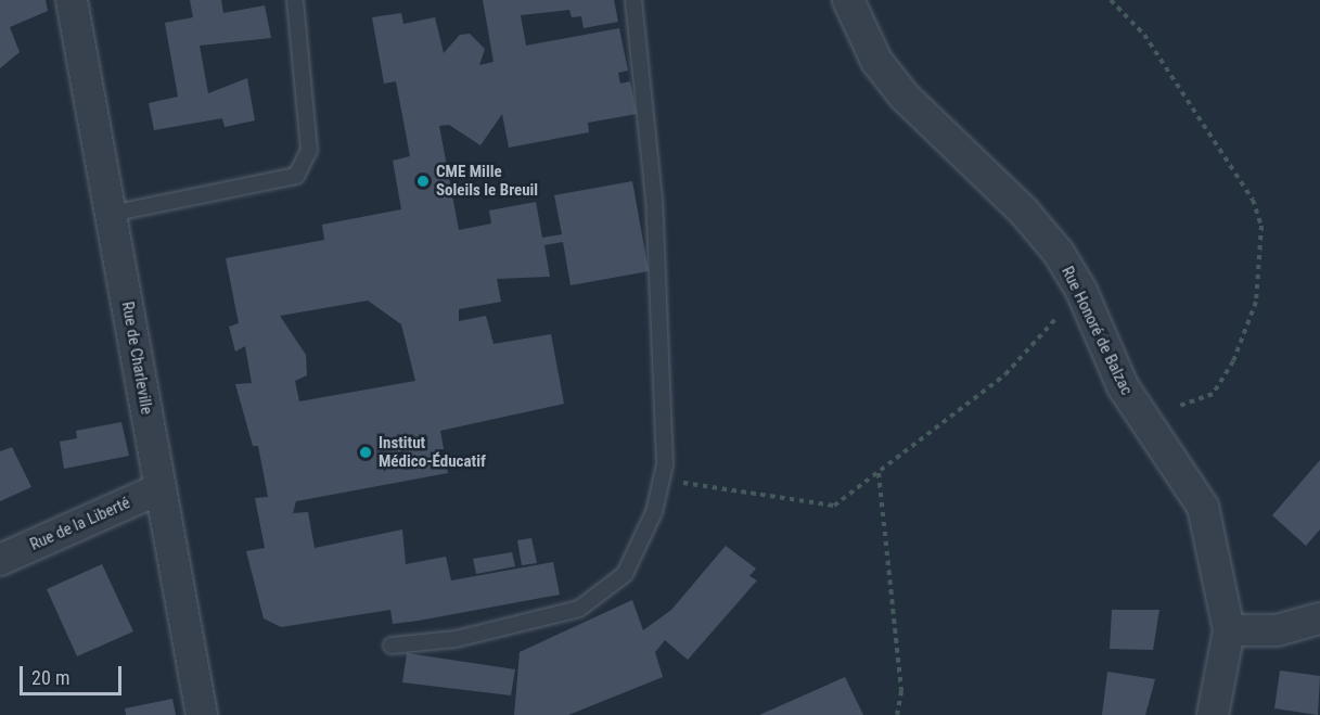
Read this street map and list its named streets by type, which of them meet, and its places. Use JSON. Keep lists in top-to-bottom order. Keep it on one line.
{"streets":{"street":["Rue Honoré de Balzac","Rue de Charleville","Rue de la Liberté"]},"crossings":[["Rue de Charleville","Rue de la Liberté"]],"places":["CME Mille Soleils le Breuil","Institut Médico-Éducatif"],"scale_bar":"20 m"}
